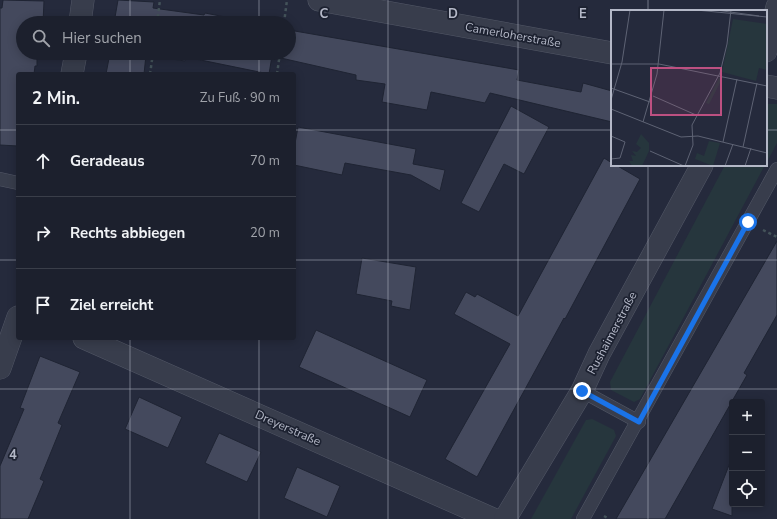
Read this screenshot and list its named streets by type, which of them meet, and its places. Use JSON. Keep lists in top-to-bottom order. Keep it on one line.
{"streets":{"street":["Camerloherstraße","Rushaimerstraße","Dreyerstraße"]},"page":{"search":"Hier suchen","heading":["2 Min.","Zu Fuß · 90 m"],"list":[["Geradeaus","70 m"],["Rechts abbiegen","20 m"],"Ziel erreicht"],"map_buttons":["+","−"]},"grid":{"columns":["C","D","E"],"rows":["4"]}}
